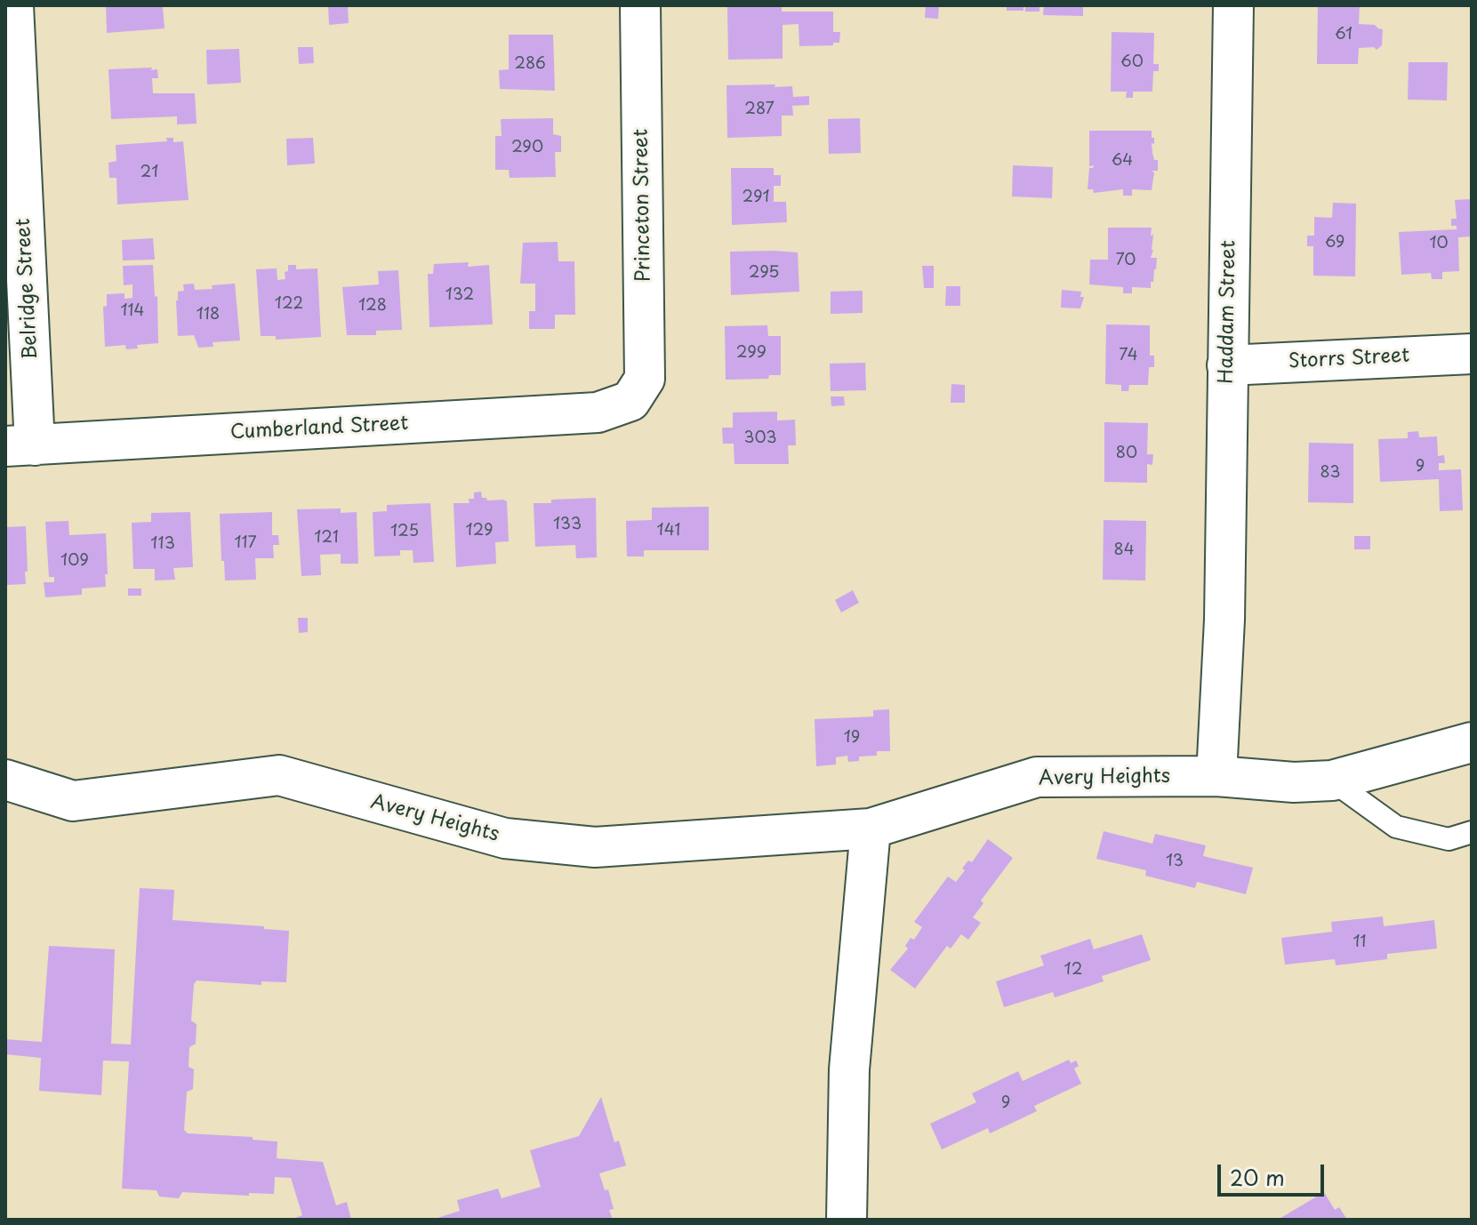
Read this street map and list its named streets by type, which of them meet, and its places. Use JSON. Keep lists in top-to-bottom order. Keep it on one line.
{"streets":{"street":["Princeton Street","Belridge Street","Haddam Street","Storrs Street","Cumberland Street","Avery Heights"]},"crossings":[["Princeton Street","Cumberland Street"],["Belridge Street","Cumberland Street"],["Haddam Street","Storrs Street"],["Haddam Street","Avery Heights"]],"house_numbers":["61","60","286","287","290","64","21","291","69","10","70","295","132","122","128","114","118","299","74","303","80","9","83","133","129","141","125","121","117","113","84","109","19","13","11","12","9"],"scale_bar":"20 m"}
